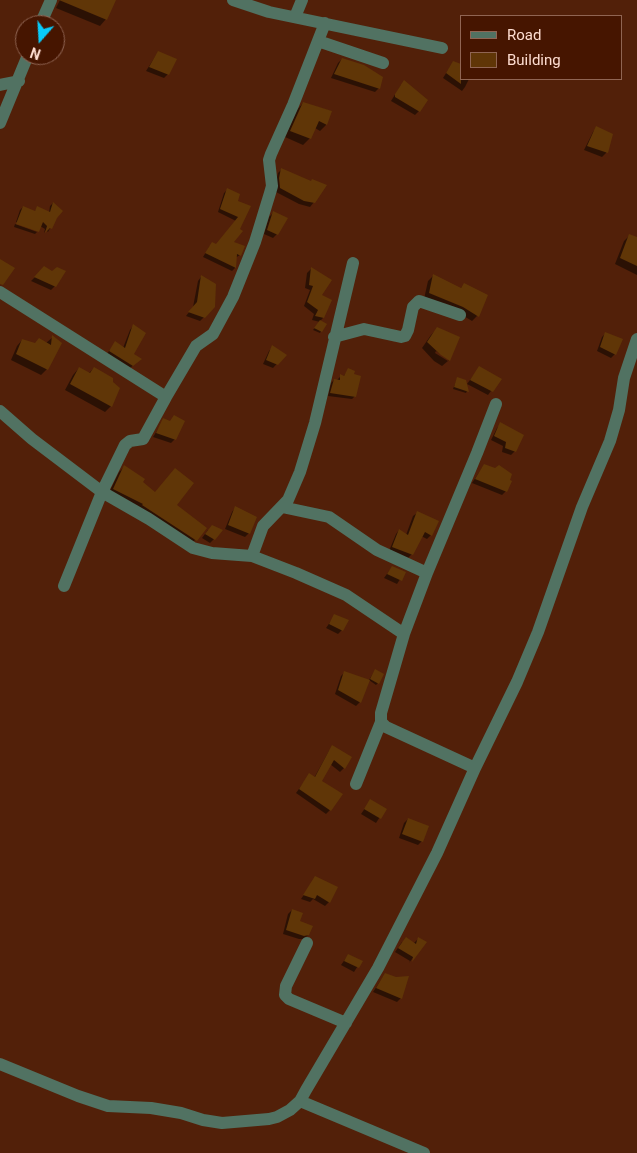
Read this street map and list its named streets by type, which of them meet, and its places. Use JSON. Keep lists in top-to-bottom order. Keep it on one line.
{"legend":["Road","Building"],"north":"bottom"}
